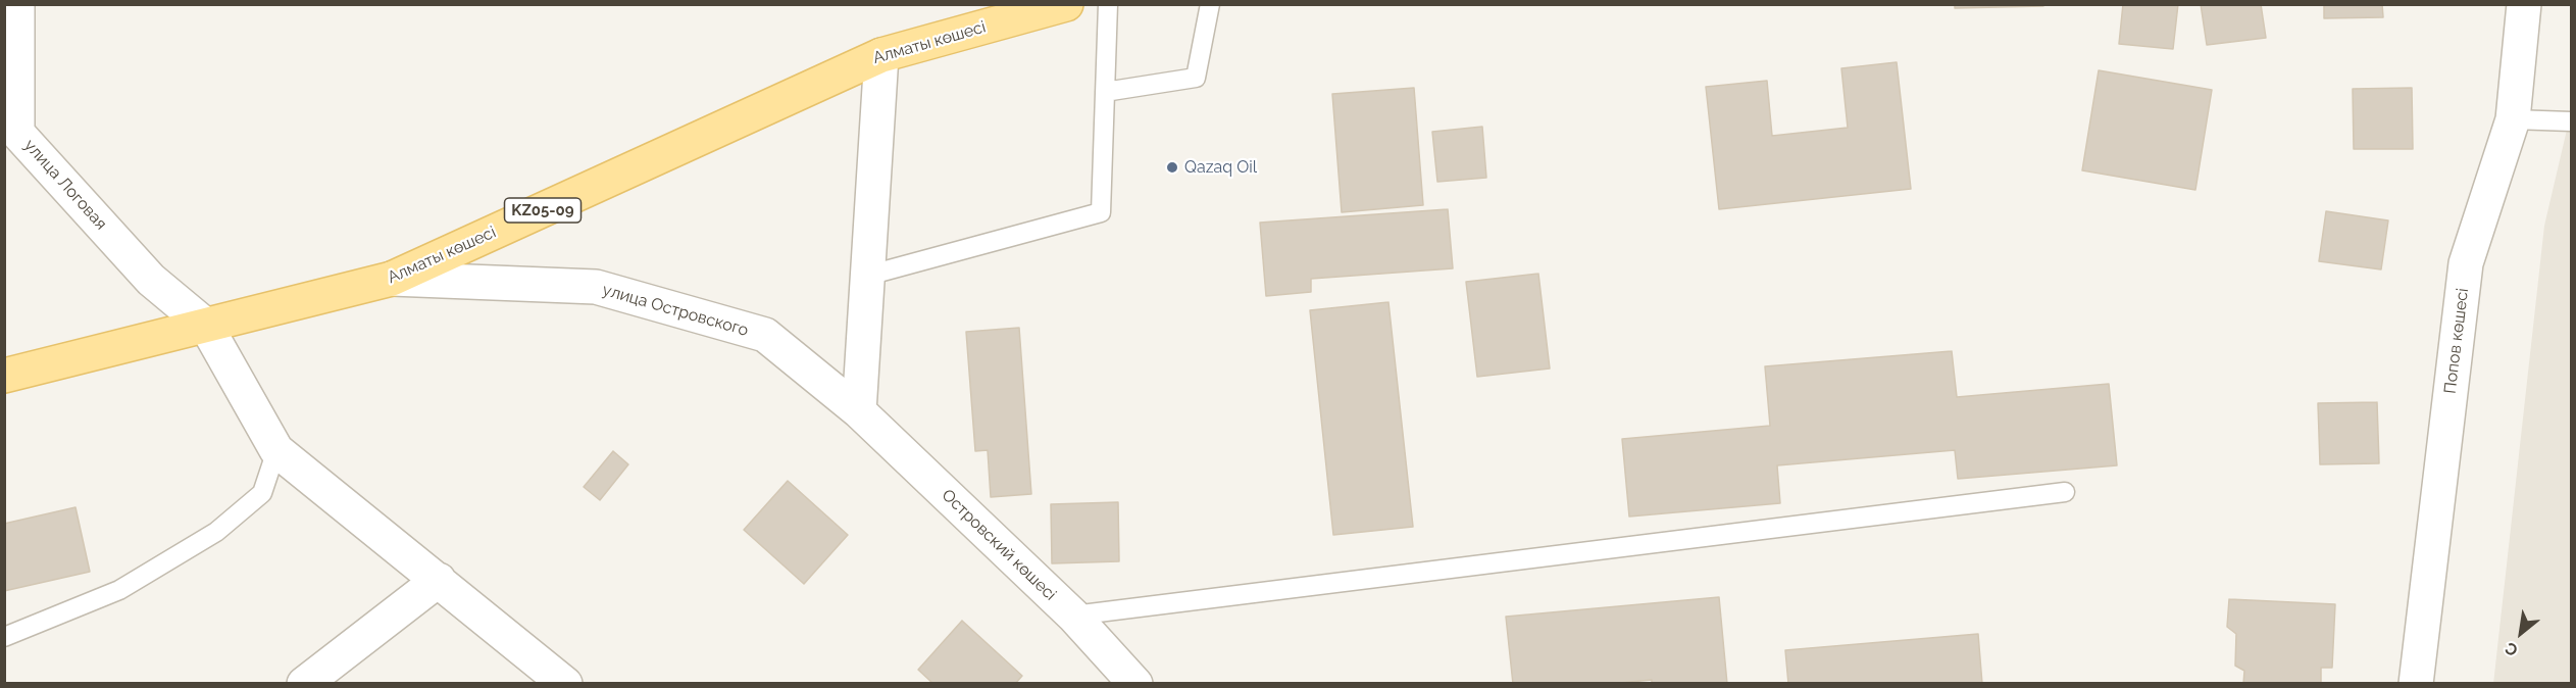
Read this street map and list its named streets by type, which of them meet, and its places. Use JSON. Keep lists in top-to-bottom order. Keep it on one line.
{"streets":{"main road":["Алматы көшесі","KZ05-09"],"street":["улица Логовая","улица Островского","Попов көшесі","Островский көшесі"]},"crossings":[["Алматы көшесі","улица Логовая"],["Алматы көшесі","улица Островского"],["улица Островского","Островский көшесі"]],"places":["Qazaq Oil"],"north":"bottom left"}
